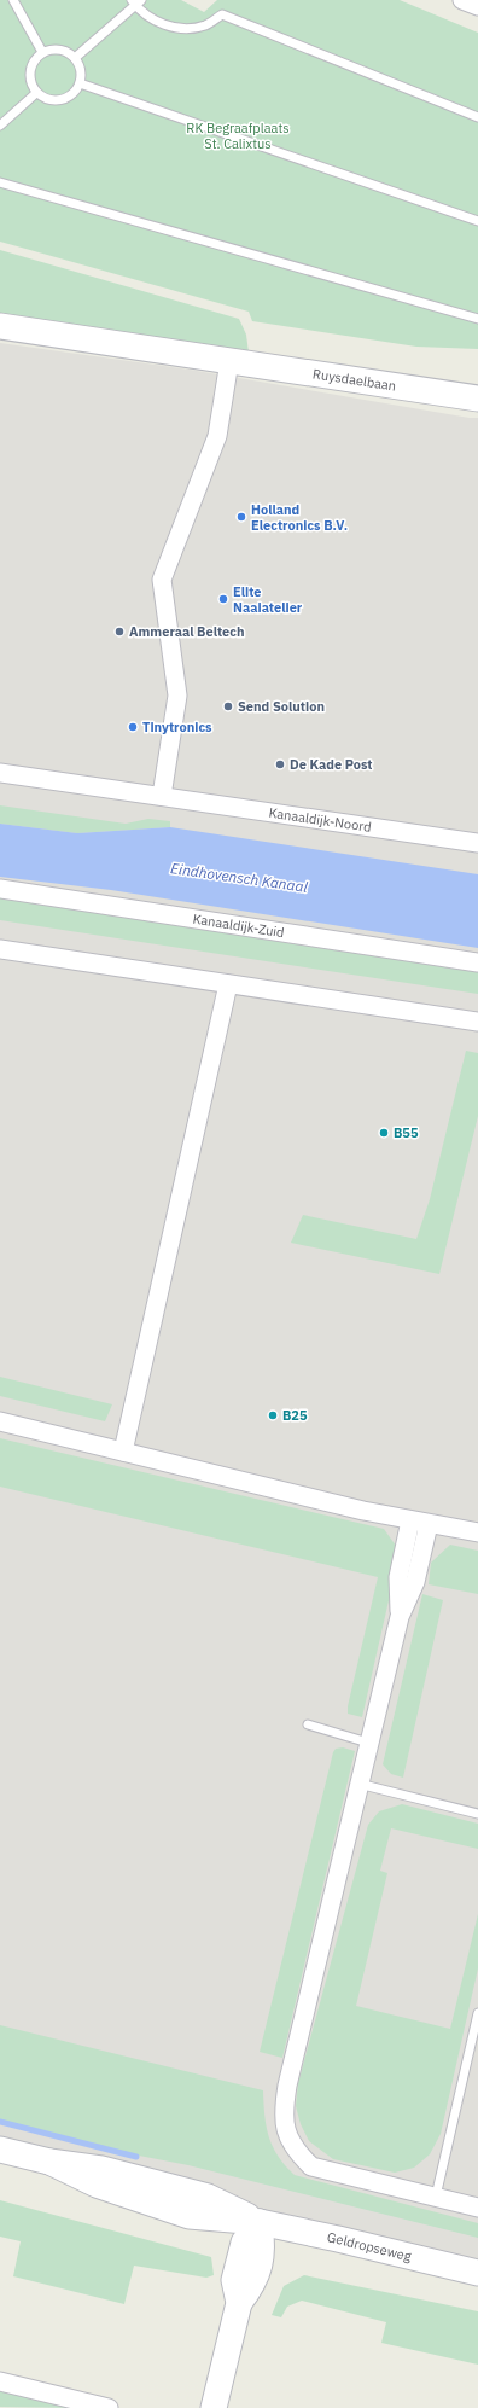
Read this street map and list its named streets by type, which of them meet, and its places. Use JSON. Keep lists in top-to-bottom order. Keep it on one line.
{"streets":{"main road":["Ruysdaelbaan","Geldropseweg"],"street":["Kanaaldijk-Noord","Kanaaldijk-Zuid"]},"water":["Eindhovensch Kanaal"],"parks":["RK Begraafplaats St. Calixtus"],"places":["Holland Electronics B.V.","Elite Naaiatelier","Ammeraal Beltech","Send Solution","Tinytronics","De Kade Post","B55","B25"]}
